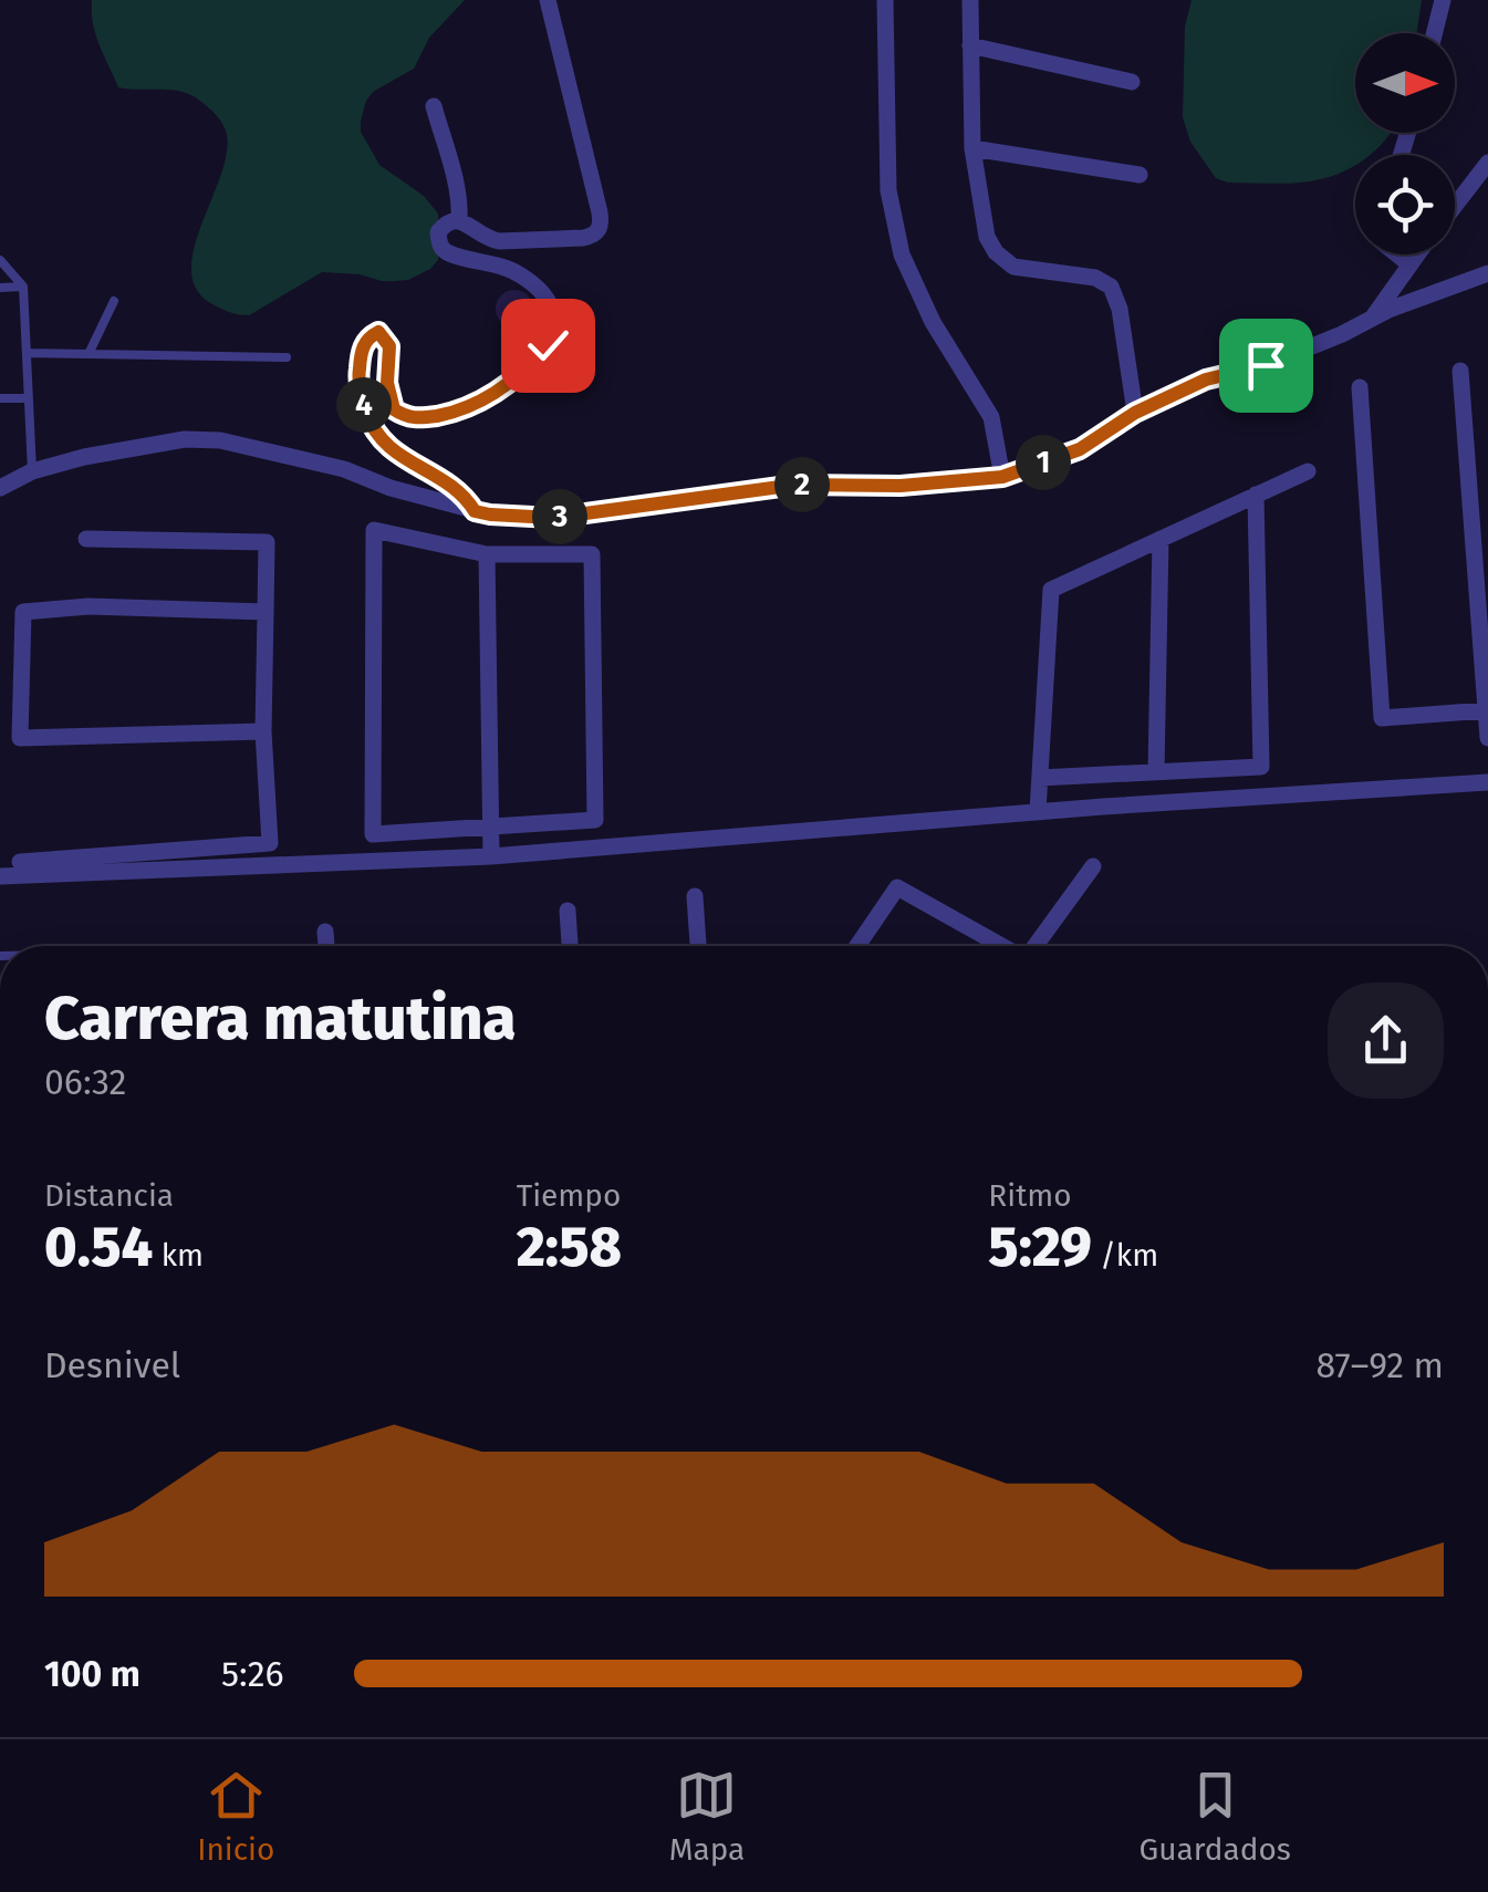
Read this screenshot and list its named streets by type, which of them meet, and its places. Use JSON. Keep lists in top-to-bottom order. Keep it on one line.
{"north":"right","page":{"pins":["4","1","2","3"],"heading":["Carrera matutina","06:32"],"stats":[["Distancia","0.54 km"],["Tiempo","2:58"],["Ritmo","5:29 /km"]],"chart":["Desnivel","87–92 m"],"list":[{"name":"100 m","note":"5:26"}],"tabs":["Inicio","Mapa","Guardados"]}}
